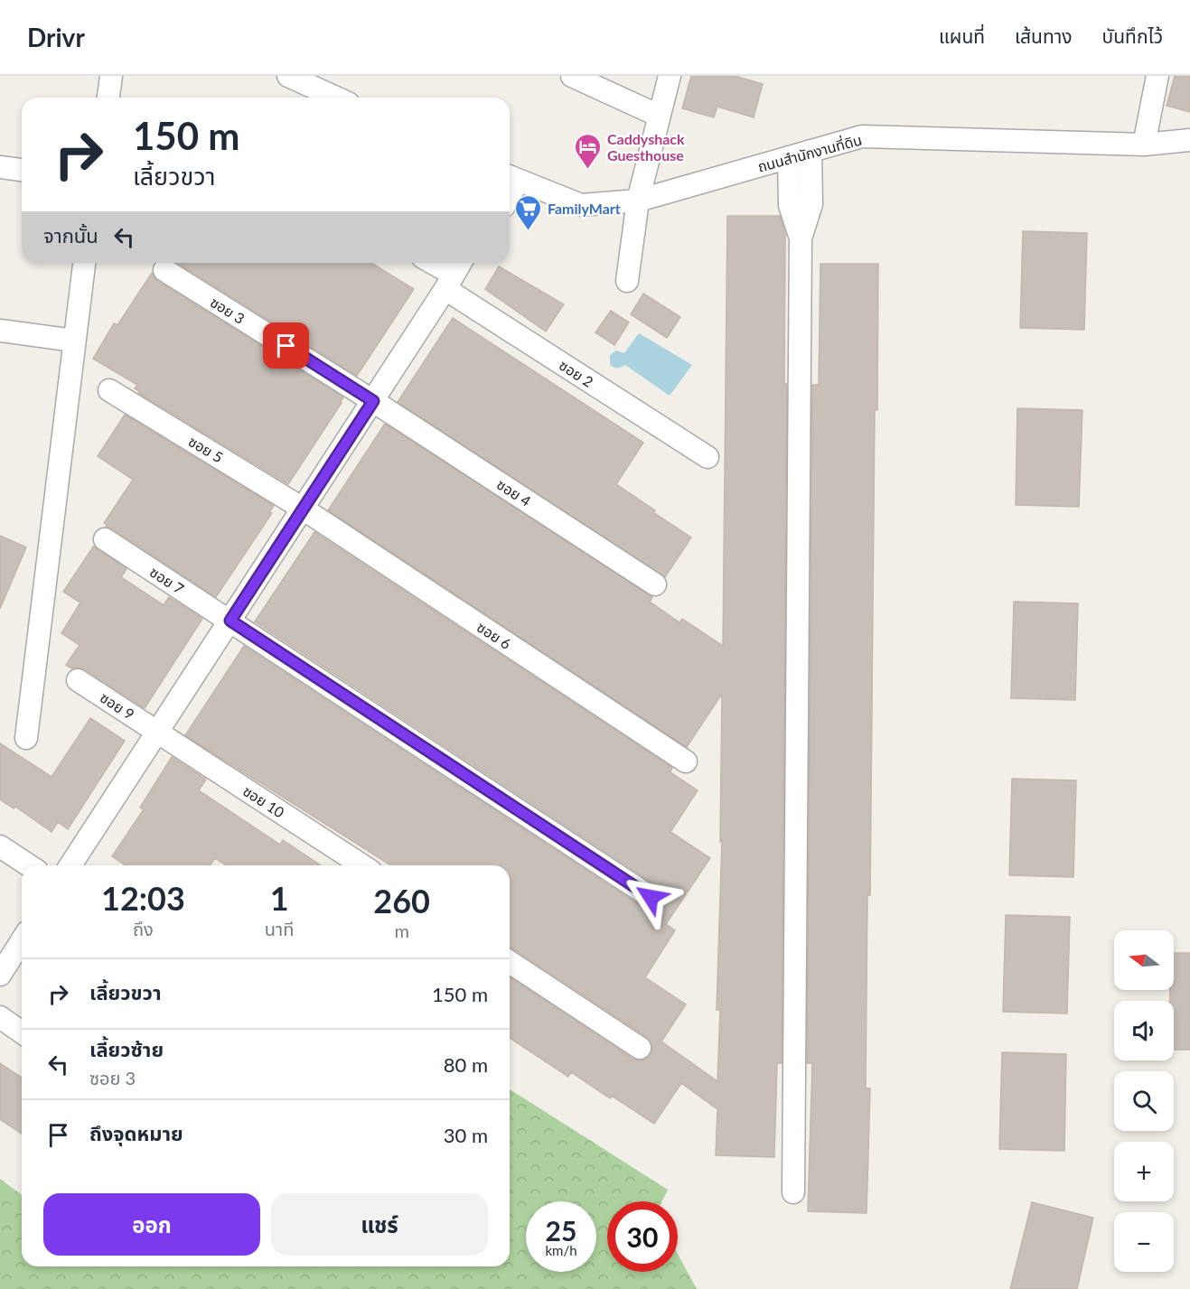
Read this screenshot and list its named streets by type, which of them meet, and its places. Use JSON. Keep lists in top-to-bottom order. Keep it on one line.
{"streets":{"street":["ถนนสำนักงานที่ดิน","ซอย 3","ซอย 2","ซอย 5","ซอย 4","ซอย 7","ซอย 6","ซอย 9","ซอย 10"]},"crossings":[["ซอย 3","ซอย 4"],["ซอย 5","ซอย 6"],["ซอย 9","ซอย 10"]],"places":{"hotel":["Caddyshack Guesthouse"],"supermarket":["FamilyMart"]},"north":"left","page":{"header":"Drivr","nav":["แผนที่","เส้นทาง","บันทึกไว้"],"turn":["150 m","เลี้ยวขวา"],"then":"จากนั้น","eta":["12:03","ถึง","1","นาที","260","m"],"map_buttons":["+","−"],"list":[{"name":"เลี้ยวขวา","value":"150 m"},{"name":"เลี้ยวซ้าย","note":"ซอย 3","value":"80 m"},{"name":"ถึงจุดหมาย","value":"30 m"}],"buttons":["ออก","แชร์"],"speed":"25 km/h","limit":"30"}}
